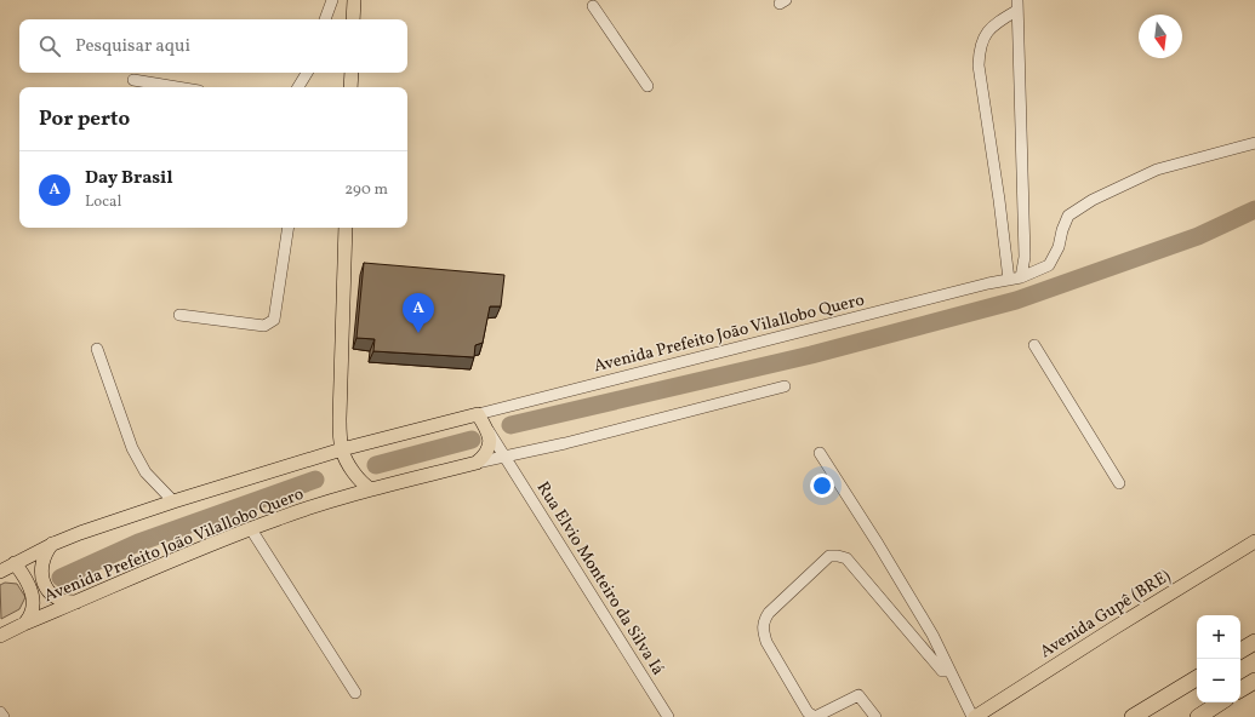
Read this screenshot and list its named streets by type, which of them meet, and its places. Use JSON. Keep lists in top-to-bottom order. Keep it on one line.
{"streets":{"main road":["Avenida Prefeito João Vilallobo Quero","Avenida Gupê (BRE)"],"street":["Rua Elvio Monteiro da Silva Iá"]},"crossings":[["Avenida Prefeito João Vilallobo Quero","Rua Elvio Monteiro da Silva Iá"]],"north":"bottom","page":{"search":"Pesquisar aqui","heading":"Por perto","list":[{"mark":"A","name":"Day Brasil","note":"Local","value":"290 m"}],"pins":"A","map_buttons":["+","−"]}}
